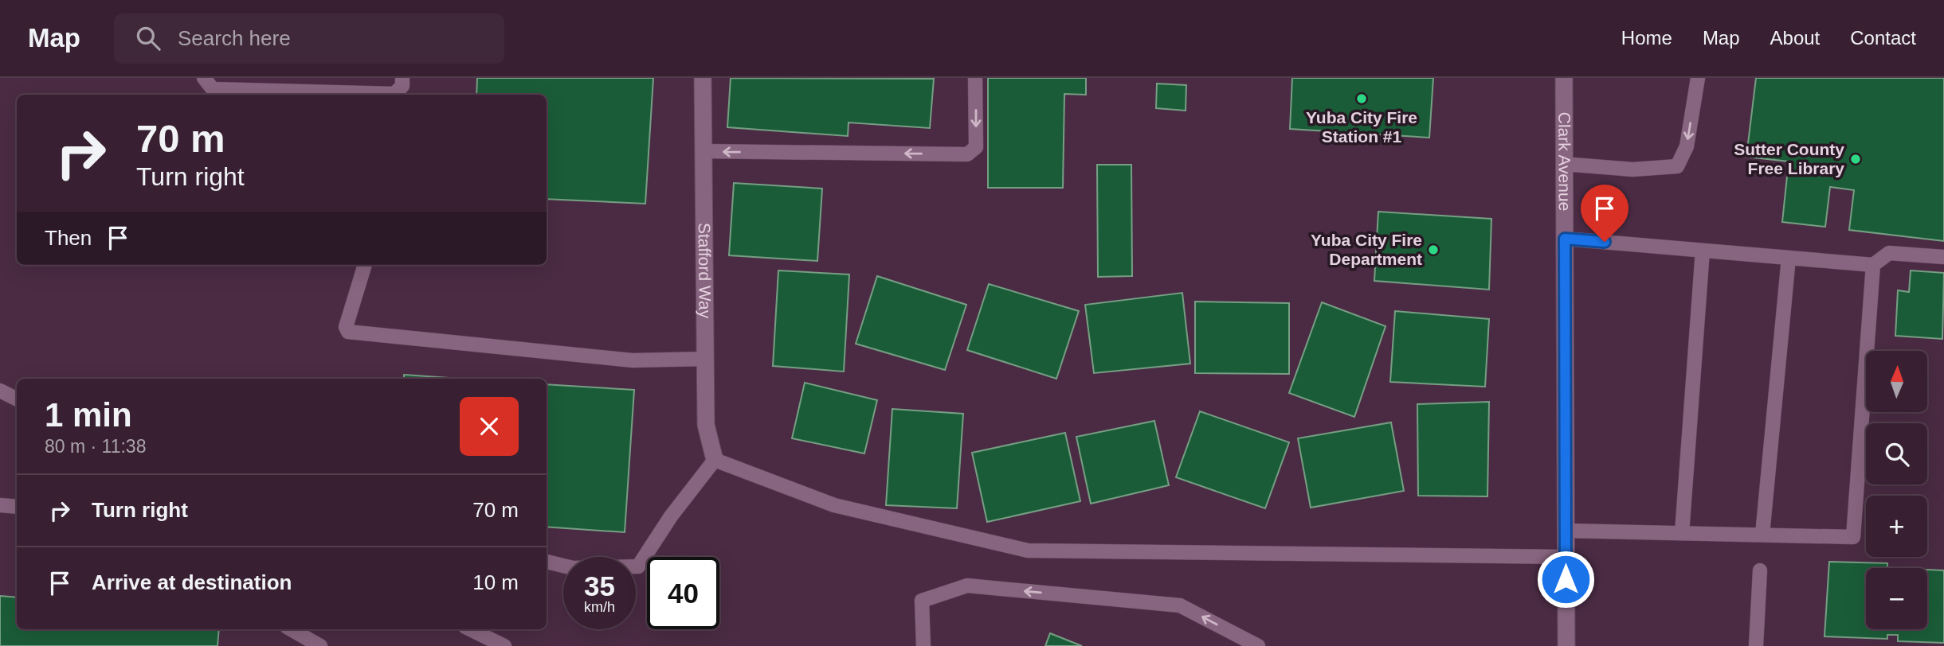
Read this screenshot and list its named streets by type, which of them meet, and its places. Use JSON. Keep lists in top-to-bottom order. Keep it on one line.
{"streets":{"street":["Clark Avenue","Stafford Way"]},"places":["Yuba City Fire Station #1","Sutter County Free Library","Yuba City Fire Department"],"north":"top","page":{"header":"Map","search":"Search here","nav":["Home","Map","About","Contact"],"turn":["70 m","Turn right"],"then":"Then","map_buttons":["+","−"],"heading":["1 min","80 m · 11:38"],"list":[{"name":"Turn right","value":"70 m"},{"name":"Arrive at destination","value":"10 m"}],"speed":"35 km/h","limit":"40"}}
